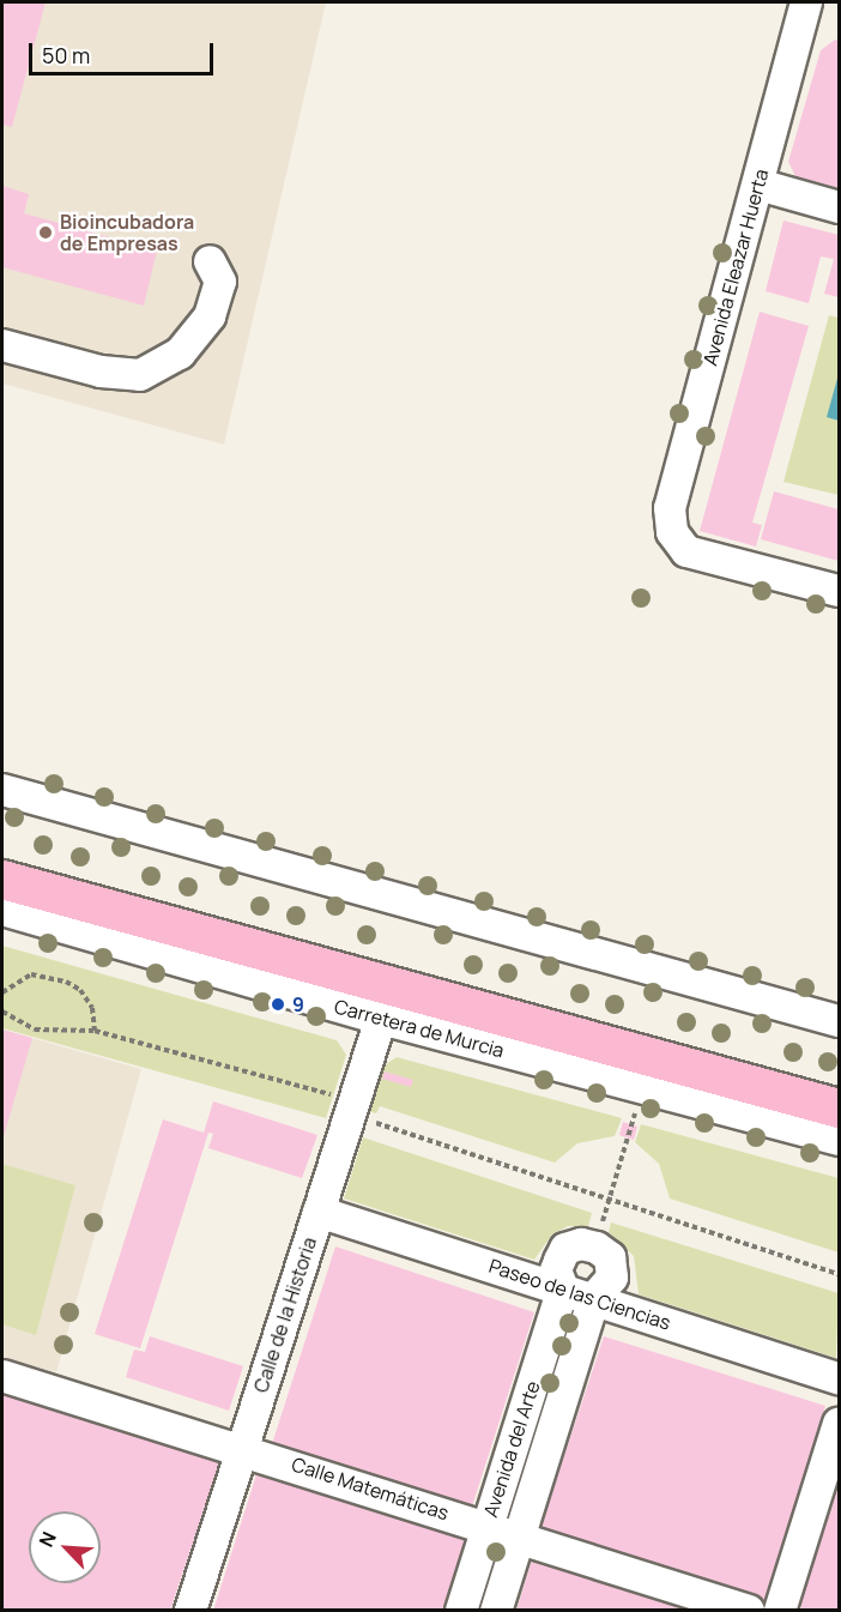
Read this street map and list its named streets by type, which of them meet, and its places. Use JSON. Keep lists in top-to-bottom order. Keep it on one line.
{"streets":{"main road":["Carretera de Murcia"],"street":["Avenida Eleazar Huerta","Paseo de las Ciencias","Calle de la Historia","Avenida del Arte","Calle Matemáticas"]},"crossings":[["Carretera de Murcia","Calle de la Historia"],["Paseo de las Ciencias","Calle de la Historia"],["Paseo de las Ciencias","Avenida del Arte"],["Calle de la Historia","Calle Matemáticas"],["Avenida del Arte","Calle Matemáticas"]],"places":["Bioincubadora de Empresas","9"],"scale_bar":"50 m","north":"top left"}
